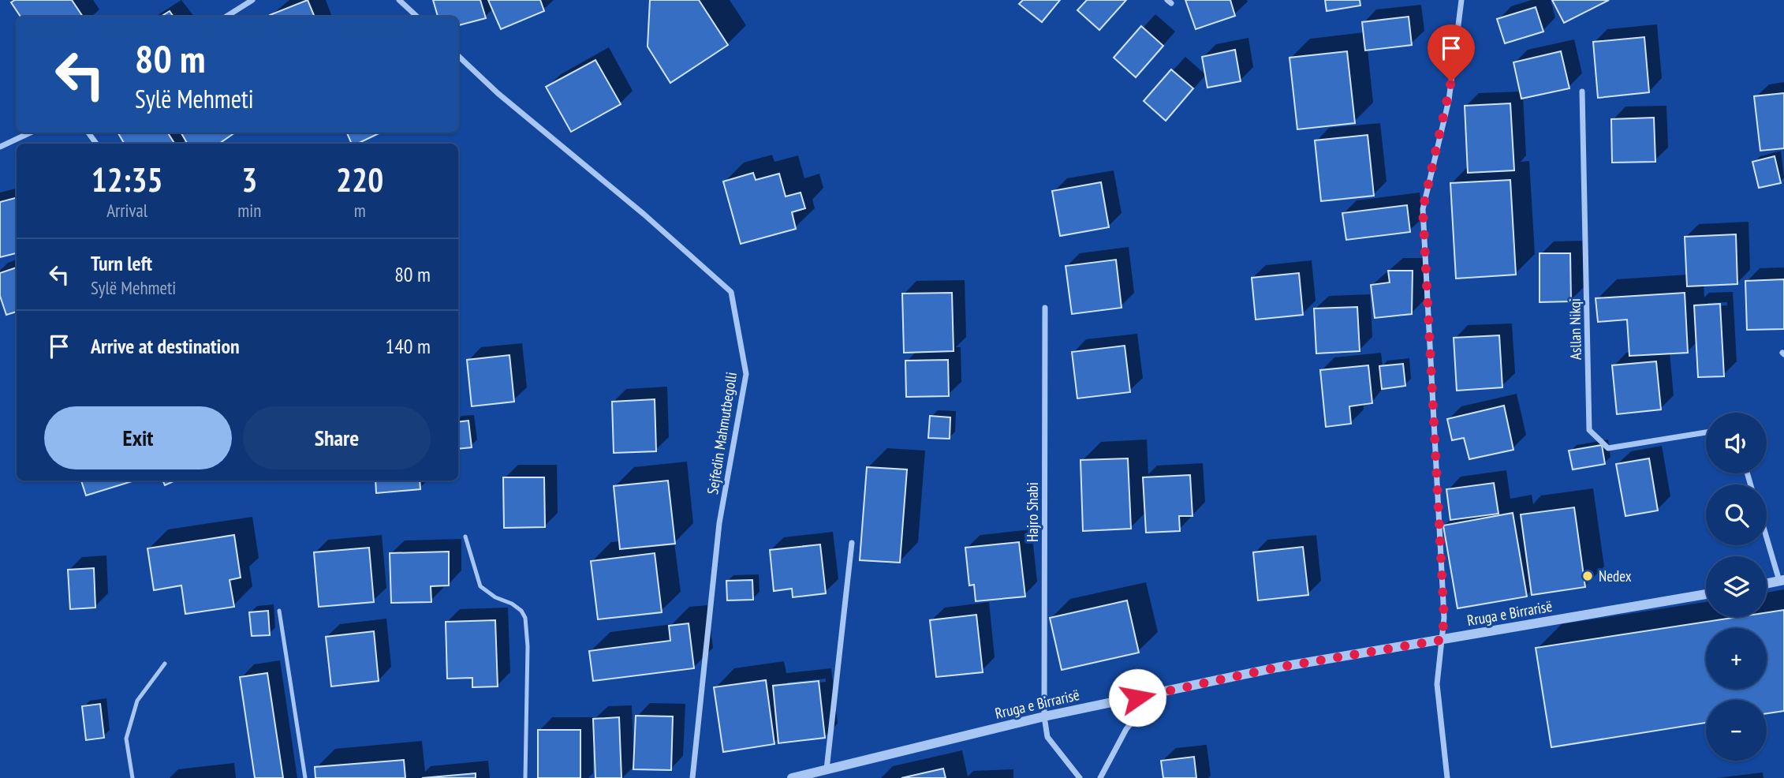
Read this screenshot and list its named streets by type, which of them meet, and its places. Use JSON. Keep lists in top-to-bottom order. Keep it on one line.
{"streets":{"street":["Asllan Nikqi","Sejfedin Mahmutbegolli","Hajro Shabi","Rruga e Birrarisë"]},"crossings":[["Hajro Shabi","Rruga e Birrarisë"]],"places":["Nedex"],"page":{"turn":["80 m","Sylë Mehmeti"],"eta":["12:35","Arrival","3","min","220","m"],"list":[{"name":"Turn left","note":"Sylë Mehmeti","value":"80 m"},{"name":"Arrive at destination","value":"140 m"}],"buttons":["Exit","Share"],"map_buttons":["+","−"]}}
